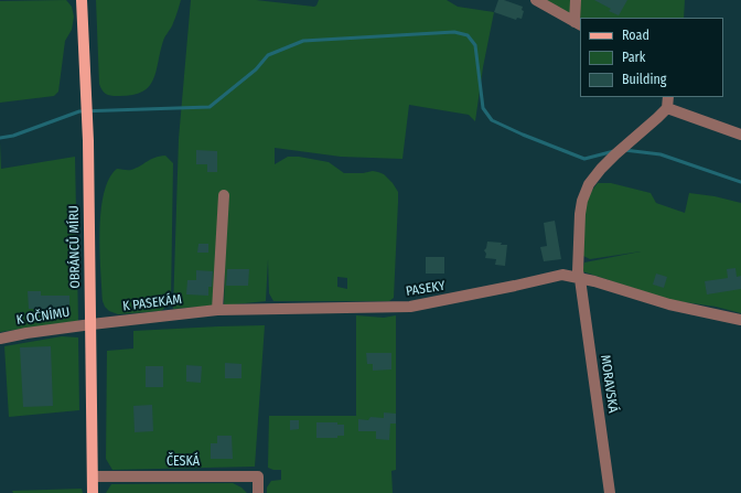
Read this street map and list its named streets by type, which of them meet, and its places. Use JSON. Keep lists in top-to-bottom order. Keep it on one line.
{"streets":{"main road":["OBRÁNCŮ MÍRU"],"street":["PASEKY","K PASEKÁM","K OČNÍMU","MORAVSKÁ","ČESKÁ"]},"crossings":[["OBRÁNCŮ MÍRU","K PASEKÁM"],["OBRÁNCŮ MÍRU","K OČNÍMU"],["OBRÁNCŮ MÍRU","ČESKÁ"],["PASEKY","K PASEKÁM"],["PASEKY","MORAVSKÁ"],["K PASEKÁM","K OČNÍMU"]],"legend":["Road","Park","Building"]}
